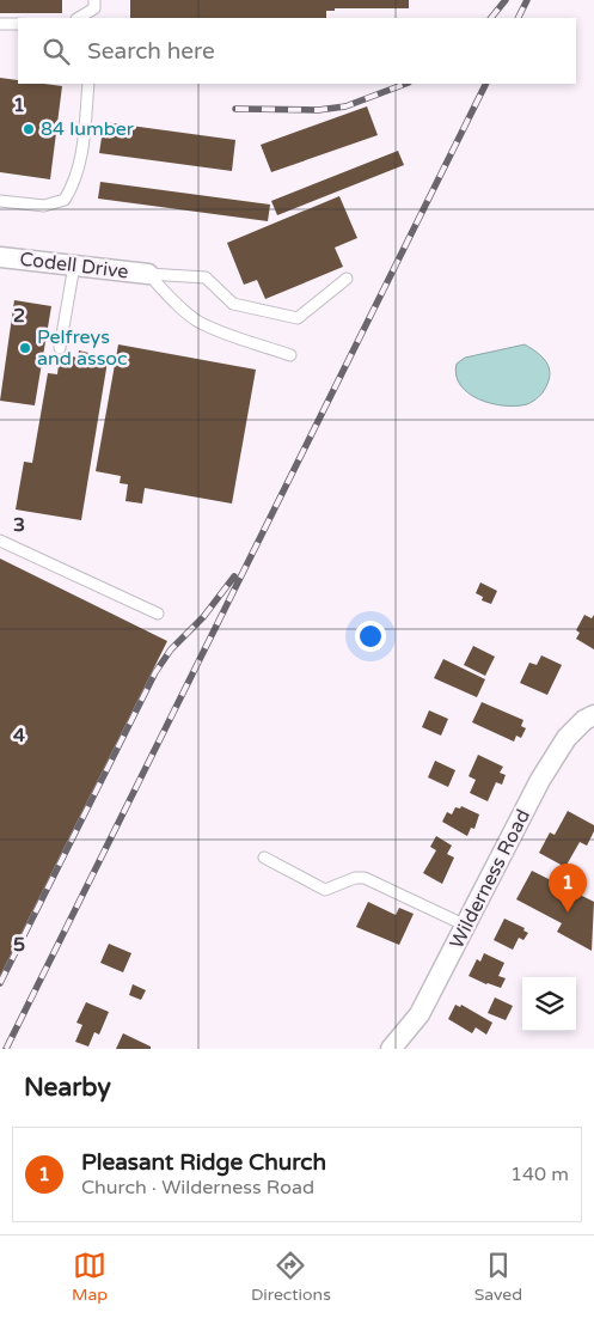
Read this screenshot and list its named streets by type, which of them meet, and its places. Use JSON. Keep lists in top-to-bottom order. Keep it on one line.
{"streets":{"street":["Codell Drive","Wilderness Road"]},"places":["84 lumber","Pelfreys and assoc"],"page":{"search":"Search here","pins":"1","heading":"Nearby","list":[{"mark":"1","name":"Pleasant Ridge Church","note":"Church · Wilderness Road","value":"140 m"}],"nav":["Map","Directions","Saved"]},"grid":{"rows":["1","2","3","4","5"]}}
